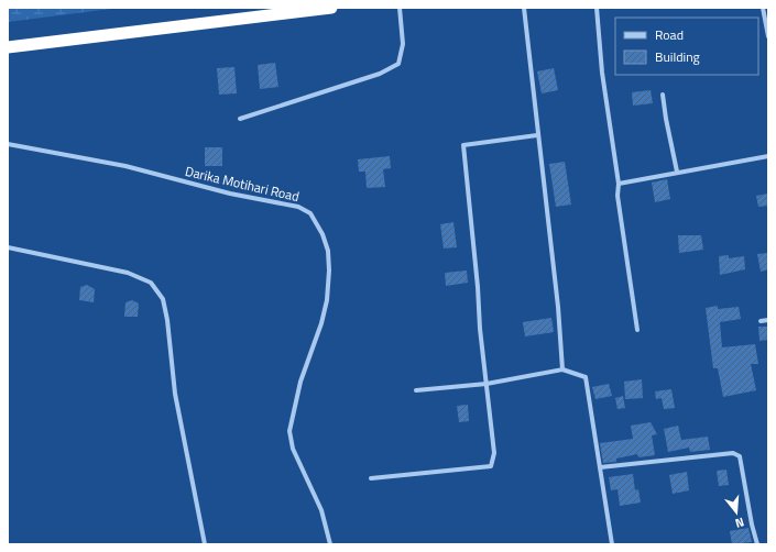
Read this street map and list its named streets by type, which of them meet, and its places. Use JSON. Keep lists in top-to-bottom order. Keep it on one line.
{"streets":{"street":["Darika Motihari Road"]},"legend":["Road","Building"],"north":"bottom"}
